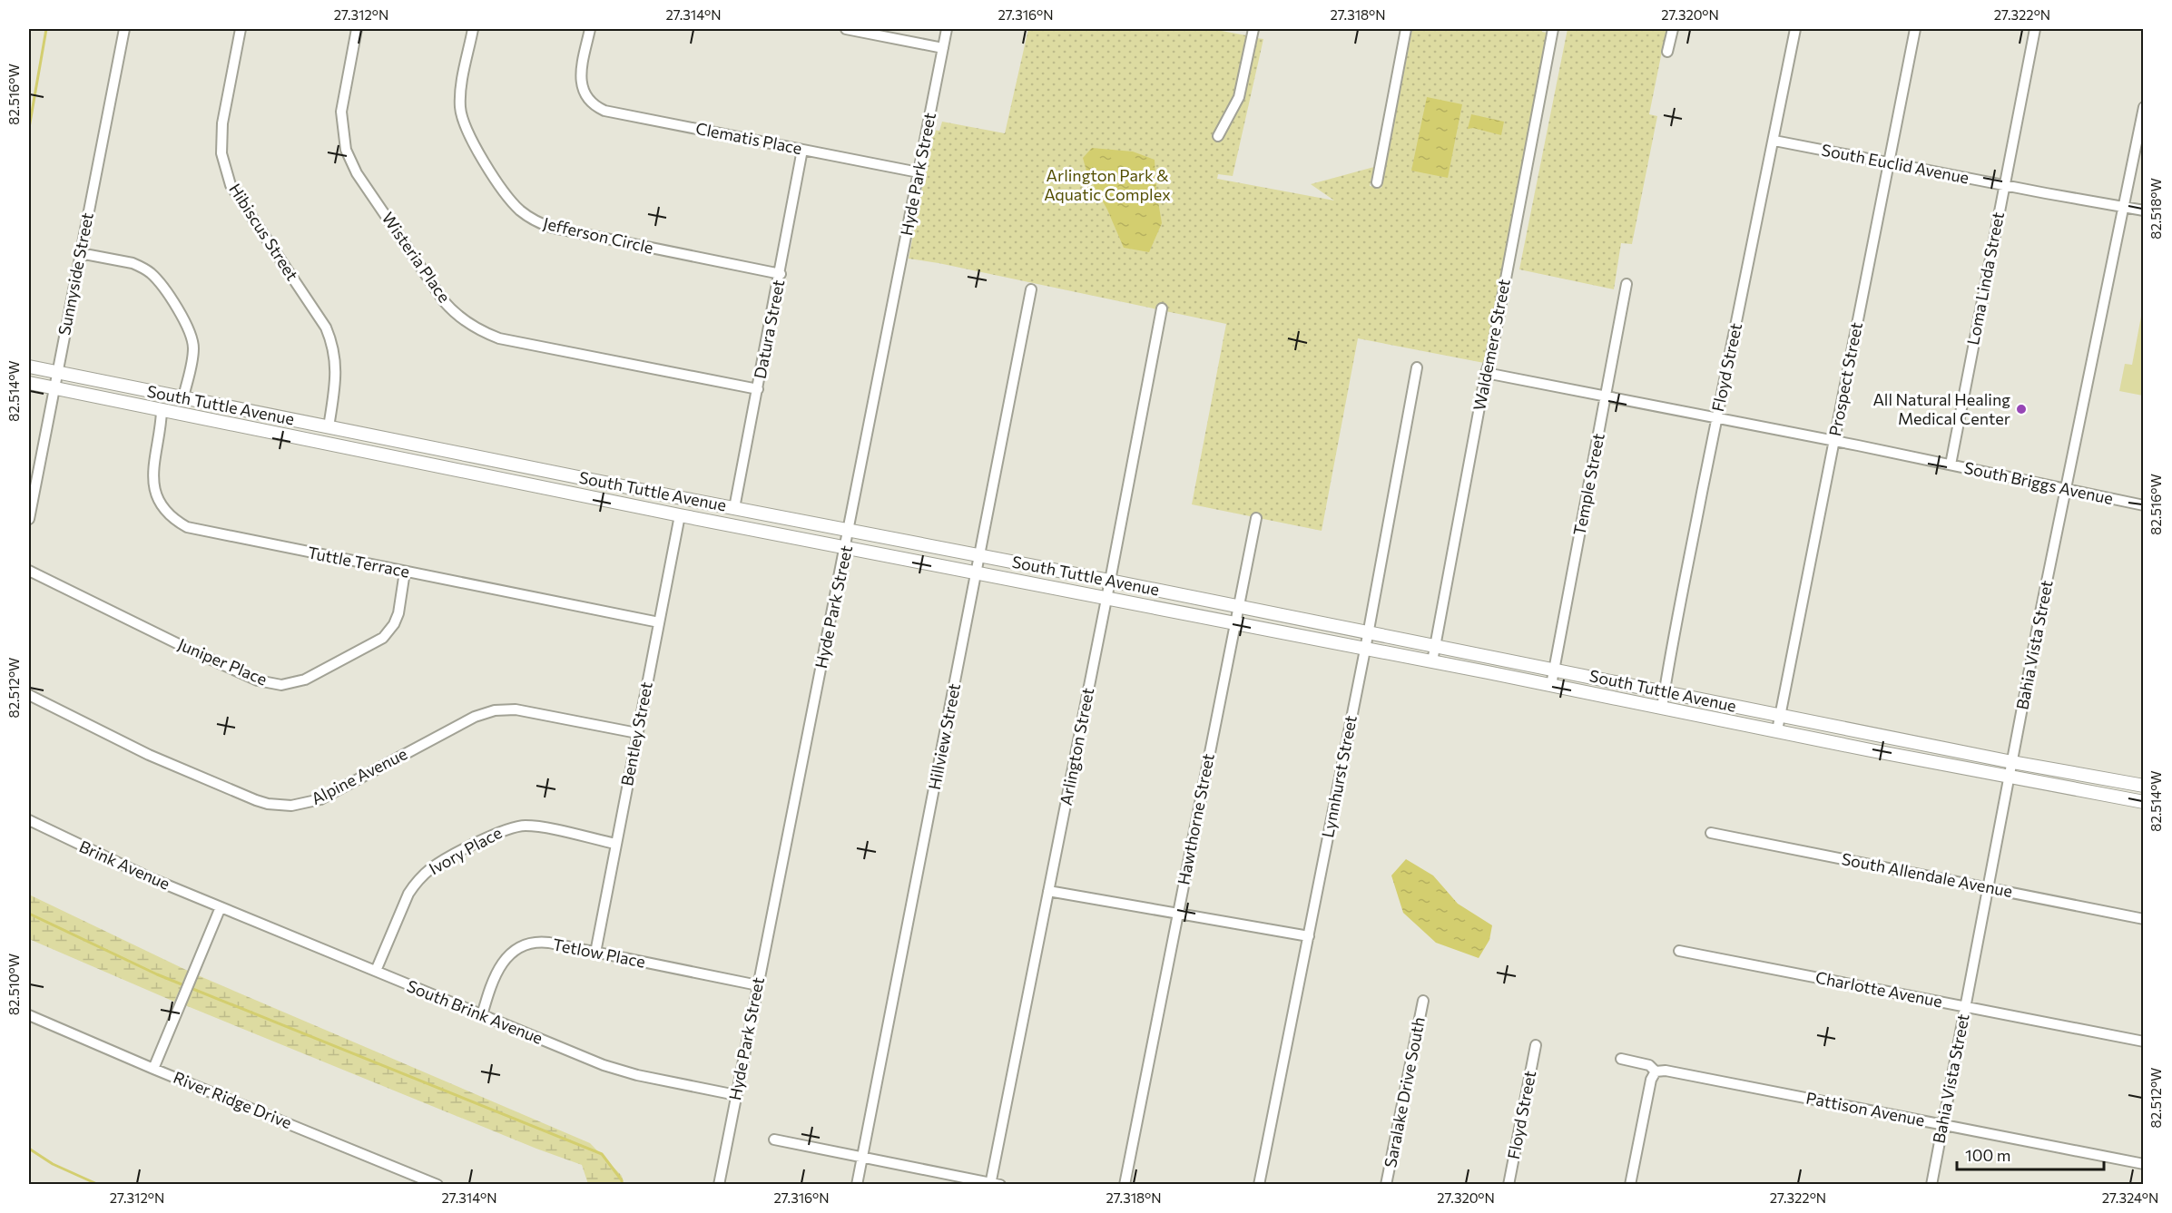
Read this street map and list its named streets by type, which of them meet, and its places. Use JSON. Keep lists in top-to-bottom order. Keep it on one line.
{"streets":{"main road":["South Tuttle Avenue"],"street":["Clematis Place","South Euclid Avenue","Hyde Park Street","Hibiscus Street","Jefferson Circle","Wisteria Place","Sunnyside Street","Loma Linda Street","Datura Street","Waldemere Street","Floyd Street","Prospect Street","South Briggs Avenue","Temple Street","Tuttle Terrace","Bahia Vista Street","Juniper Place","Bentley Street","Hillview Street","Arlington Street","Alpine Avenue","Lynnhurst Street","Hawthorne Street","Ivory Place","Brink Avenue","South Allendale Avenue","Tetlow Place","Charlotte Avenue","South Brink Avenue","Saralake Drive South","River Ridge Drive","Pattison Avenue"]},"crossings":[["Clematis Place","Hyde Park Street"],["Clematis Place","Datura Street"],["South Euclid Avenue","Loma Linda Street"],["South Euclid Avenue","Floyd Street"],["South Euclid Avenue","Prospect Street"],["South Euclid Avenue","Bahia Vista Street"],["Hyde Park Street","South Tuttle Avenue"],["Hyde Park Street","Tetlow Place"],["Hyde Park Street","South Brink Avenue"],["Hibiscus Street","South Tuttle Avenue"],["Jefferson Circle","Datura Street"],["Wisteria Place","Datura Street"],["Sunnyside Street","South Tuttle Avenue"],["Loma Linda Street","South Briggs Avenue"],["Datura Street","South Tuttle Avenue"],["Waldemere Street","South Tuttle Avenue"],["Waldemere Street","South Briggs Avenue"],["Floyd Street","South Tuttle Avenue"],["Floyd Street","South Briggs Avenue"],["Prospect Street","South Tuttle Avenue"],["Prospect Street","South Briggs Avenue"],["South Tuttle Avenue","Temple Street"],["South Tuttle Avenue","Tuttle Terrace"],["South Tuttle Avenue","Bahia Vista Street"],["South Tuttle Avenue","Bentley Street"],["South Tuttle Avenue","Hillview Street"],["South Tuttle Avenue","Arlington Street"],["South Tuttle Avenue","Lynnhurst Street"],["South Tuttle Avenue","Hawthorne Street"],["South Briggs Avenue","Temple Street"],["South Briggs Avenue","Bahia Vista Street"],["Tuttle Terrace","Juniper Place"],["Tuttle Terrace","Bentley Street"],["Bahia Vista Street","South Allendale Avenue"],["Bahia Vista Street","Charlotte Avenue"],["Bahia Vista Street","Pattison Avenue"],["Bentley Street","Alpine Avenue"],["Bentley Street","Ivory Place"],["Bentley Street","Tetlow Place"],["Ivory Place","South Brink Avenue"],["Brink Avenue","South Brink Avenue"],["Tetlow Place","South Brink Avenue"]],"parks":["Arlington Park & Aquatic Complex"],"places":["All Natural Healing Medical Center"],"scale_bar":"100 m","coordinates":["27.312°N","27.314°N","27.316°N","27.318°N","27.320°N","27.322°N","82.516°W","82.518°W","82.514°W","82.512°W","82.510°W","27.324°N"]}
